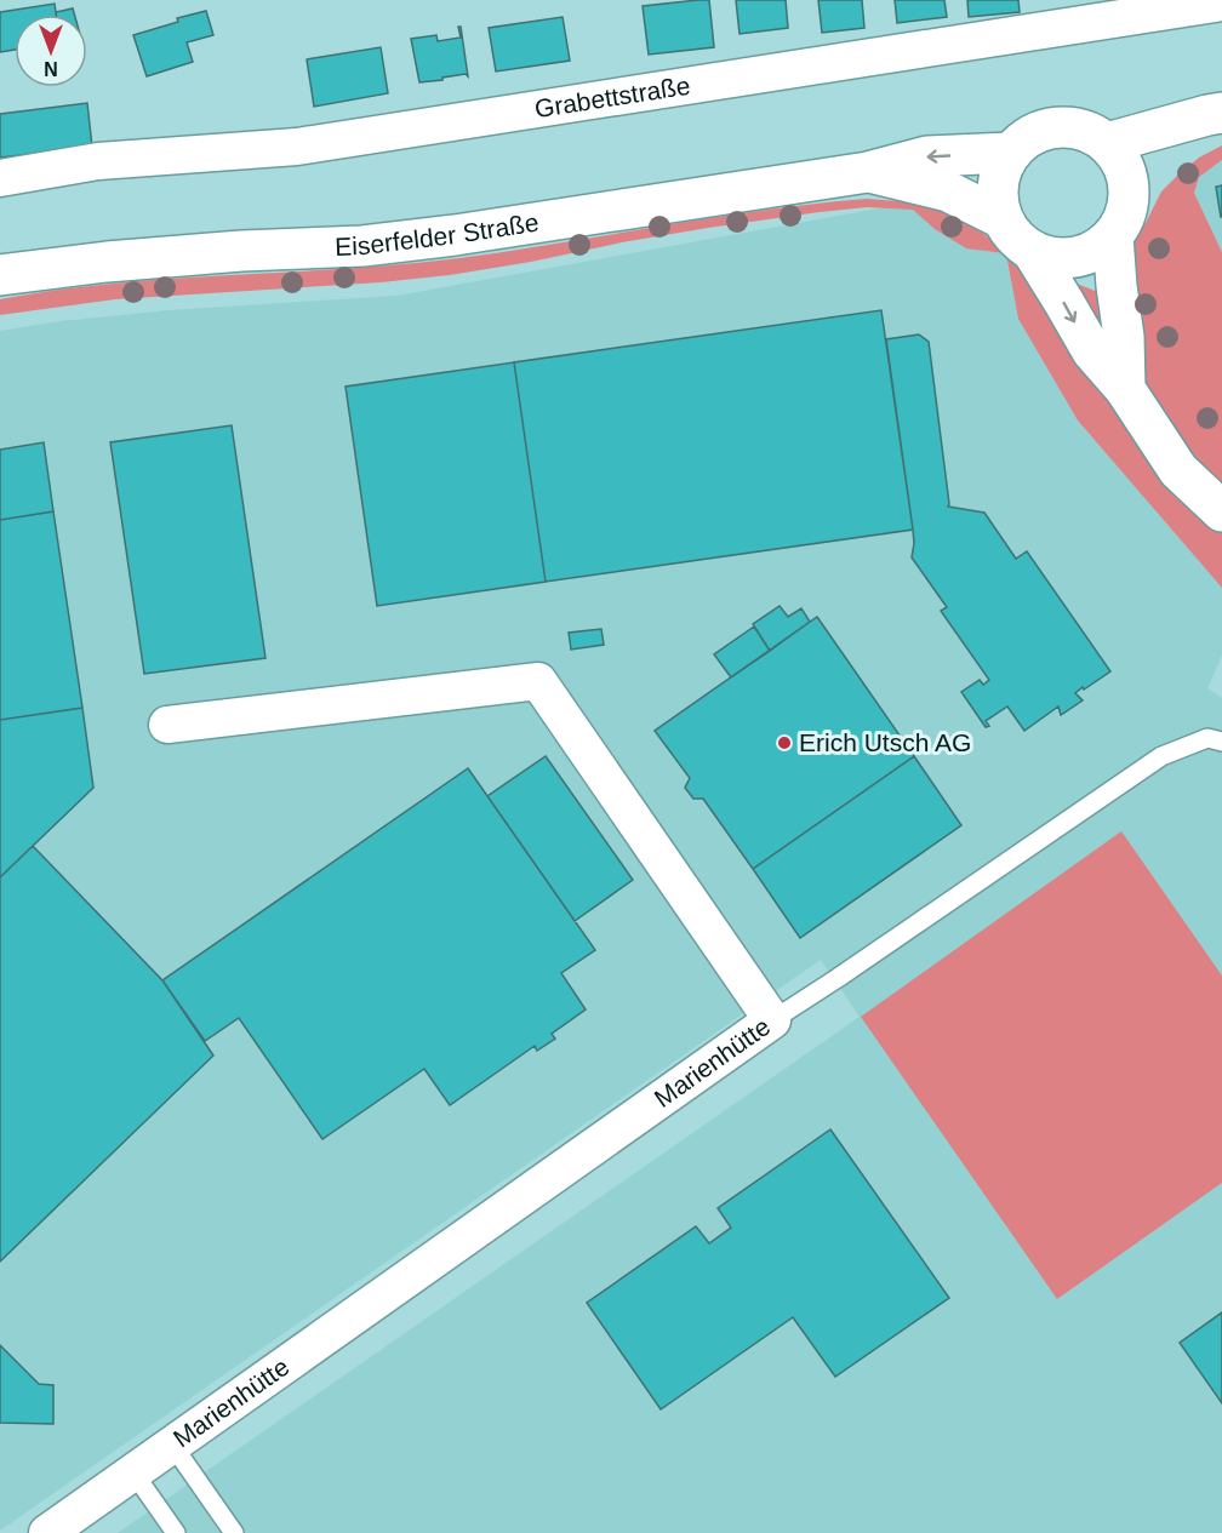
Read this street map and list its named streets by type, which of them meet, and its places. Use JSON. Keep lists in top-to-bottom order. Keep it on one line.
{"streets":{"main road":["Eiserfelder Straße"],"street":["Grabettstraße","Marienhütte"]},"places":["Erich Utsch AG"],"north":"bottom"}
